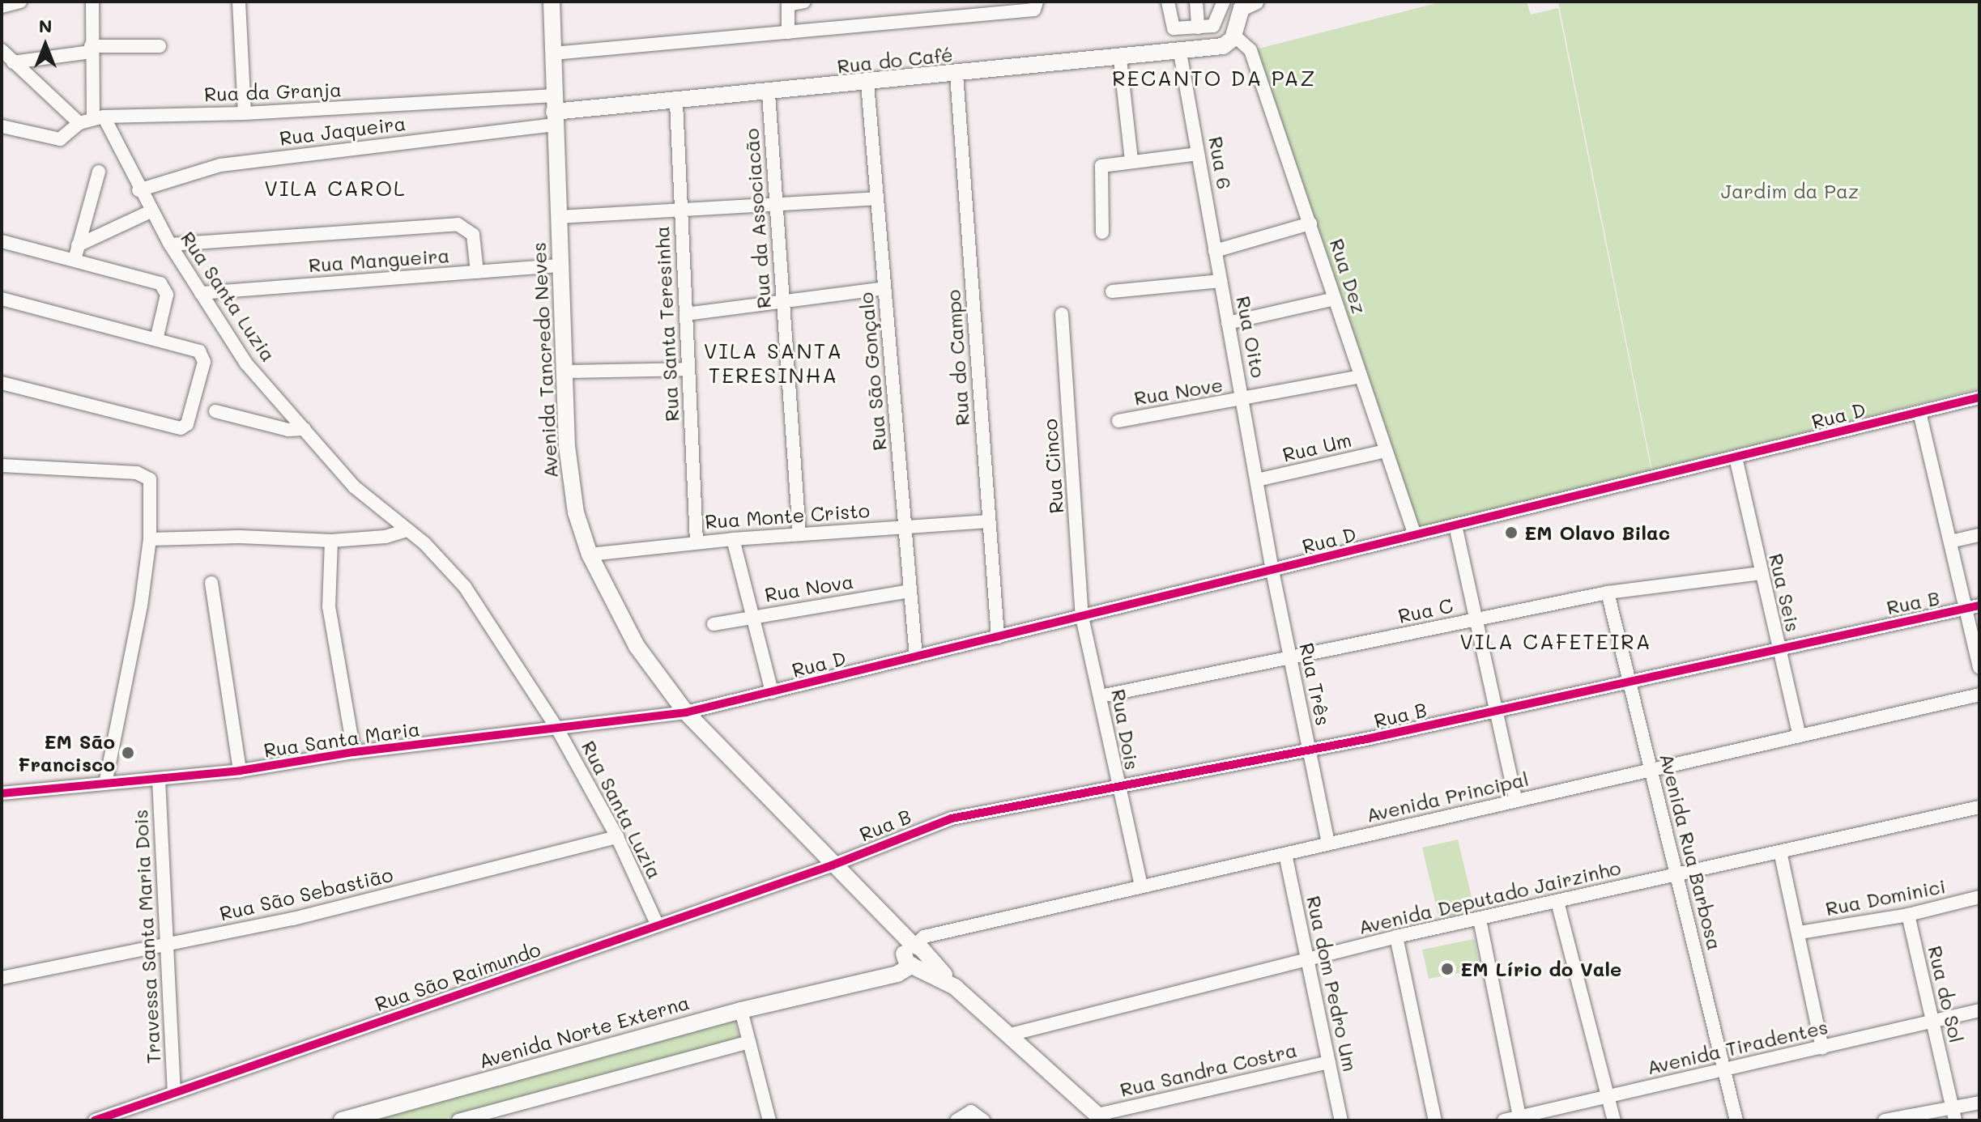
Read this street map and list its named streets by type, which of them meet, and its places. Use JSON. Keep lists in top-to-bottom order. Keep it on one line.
{"streets":{"main road":["Rua do Café","Avenida Tancredo Neves","Avenida Norte Externa"],"street":["Rua da Granja","Rua Jaqueira","Rua 6","Rua da Associacão","Rua Mangueira","Rua Dez","Rua Santa Luzia","Rua Santa Teresinha","Rua Oito","Rua do Campo","Rua São Gonçalo","Rua Nove","Rua D","Rua Um","Rua Cinco","Rua Monte Cristo","Rua Nova","Rua Seis","Rua B","Rua C","Rua Três","Rua Dois","Rua Santa Maria","Avenida Principal","Avenida Rua Barbosa","Rua São Sebastião","Avenida Deputado Jairzinho","Rua Dominici","Travessa Santa Maria Dois","Rua São Raimundo","Rua dom Pedro Um","Rua do Sol","Avenida Tiradentes","Rua Sandra Costra"]},"crossings":[["Rua do Café","Rua da Granja"],["Rua do Café","Rua Jaqueira"],["Rua do Café","Rua 6"],["Rua do Café","Rua da Associacão"],["Rua do Café","Rua Dez"],["Rua do Café","Rua Santa Teresinha"],["Rua do Café","Rua do Campo"],["Rua do Café","Avenida Tancredo Neves"],["Rua do Café","Rua São Gonçalo"],["Rua da Granja","Rua Jaqueira"],["Rua da Granja","Rua Santa Luzia"],["Rua da Granja","Avenida Tancredo Neves"],["Rua Jaqueira","Rua Santa Luzia"],["Rua Jaqueira","Avenida Tancredo Neves"],["Rua 6","Rua Oito"],["Rua da Associacão","Rua Monte Cristo"],["Rua Mangueira","Rua Santa Luzia"],["Rua Mangueira","Avenida Tancredo Neves"],["Rua Dez","Rua D"],["Rua Dez","Rua Um"],["Rua Santa Luzia","Rua Santa Maria"],["Rua Santa Luzia","Rua São Sebastião"],["Rua Santa Luzia","Rua São Raimundo"],["Rua Santa Teresinha","Rua Monte Cristo"],["Rua Oito","Rua Nove"],["Rua do Campo","Rua D"],["Rua do Campo","Rua Monte Cristo"],["Avenida Tancredo Neves","Rua D"],["Avenida Tancredo Neves","Rua Monte Cristo"],["Avenida Tancredo Neves","Rua B"],["Avenida Tancredo Neves","Rua Santa Maria"],["Avenida Tancredo Neves","Avenida Principal"],["Avenida Tancredo Neves","Avenida Deputado Jairzinho"],["Avenida Tancredo Neves","Rua São Raimundo"],["Avenida Tancredo Neves","Avenida Norte Externa"],["Avenida Tancredo Neves","Rua Sandra Costra"],["Rua São Gonçalo","Rua D"],["Rua São Gonçalo","Rua Monte Cristo"],["Rua São Gonçalo","Rua Nova"],["Rua D","Rua Cinco"],["Rua D","Rua Seis"],["Rua D","Rua Três"],["Rua D","Rua Dois"],["Rua D","Rua Santa Maria"],["Rua Cinco","Rua Dois"],["Rua Seis","Rua B"],["Rua Seis","Rua C"],["Rua Seis","Avenida Principal"],["Rua B","Rua Três"],["Rua B","Rua Dois"],["Rua B","Avenida Rua Barbosa"],["Rua B","Rua São Raimundo"],["Rua C","Rua Três"],["Rua C","Rua Dois"],["Rua C","Avenida Rua Barbosa"],["Rua Três","Avenida Principal"],["Rua Dois","Avenida Principal"],["Rua Santa Maria","Travessa Santa Maria Dois"],["Avenida Principal","Avenida Rua Barbosa"],["Avenida Principal","Rua dom Pedro Um"],["Avenida Principal","Avenida Norte Externa"],["Avenida Rua Barbosa","Avenida Deputado Jairzinho"],["Avenida Rua Barbosa","Avenida Tiradentes"],["Rua São Sebastião","Travessa Santa Maria Dois"],["Avenida Deputado Jairzinho","Rua dom Pedro Um"],["Rua Dominici","Rua do Sol"],["Travessa Santa Maria Dois","Rua São Raimundo"],["Rua dom Pedro Um","Rua Sandra Costra"],["Rua do Sol","Avenida Tiradentes"]],"districts":["RECANTO DA PAZ","VILA CAROL","VILA SANTA TERESINHA","VILA CAFETEIRA"],"parks":["Jardim da Paz"],"places":["EM Olavo Bilac","EM São Francisco","EM Lírio do Vale"],"north":"top"}
